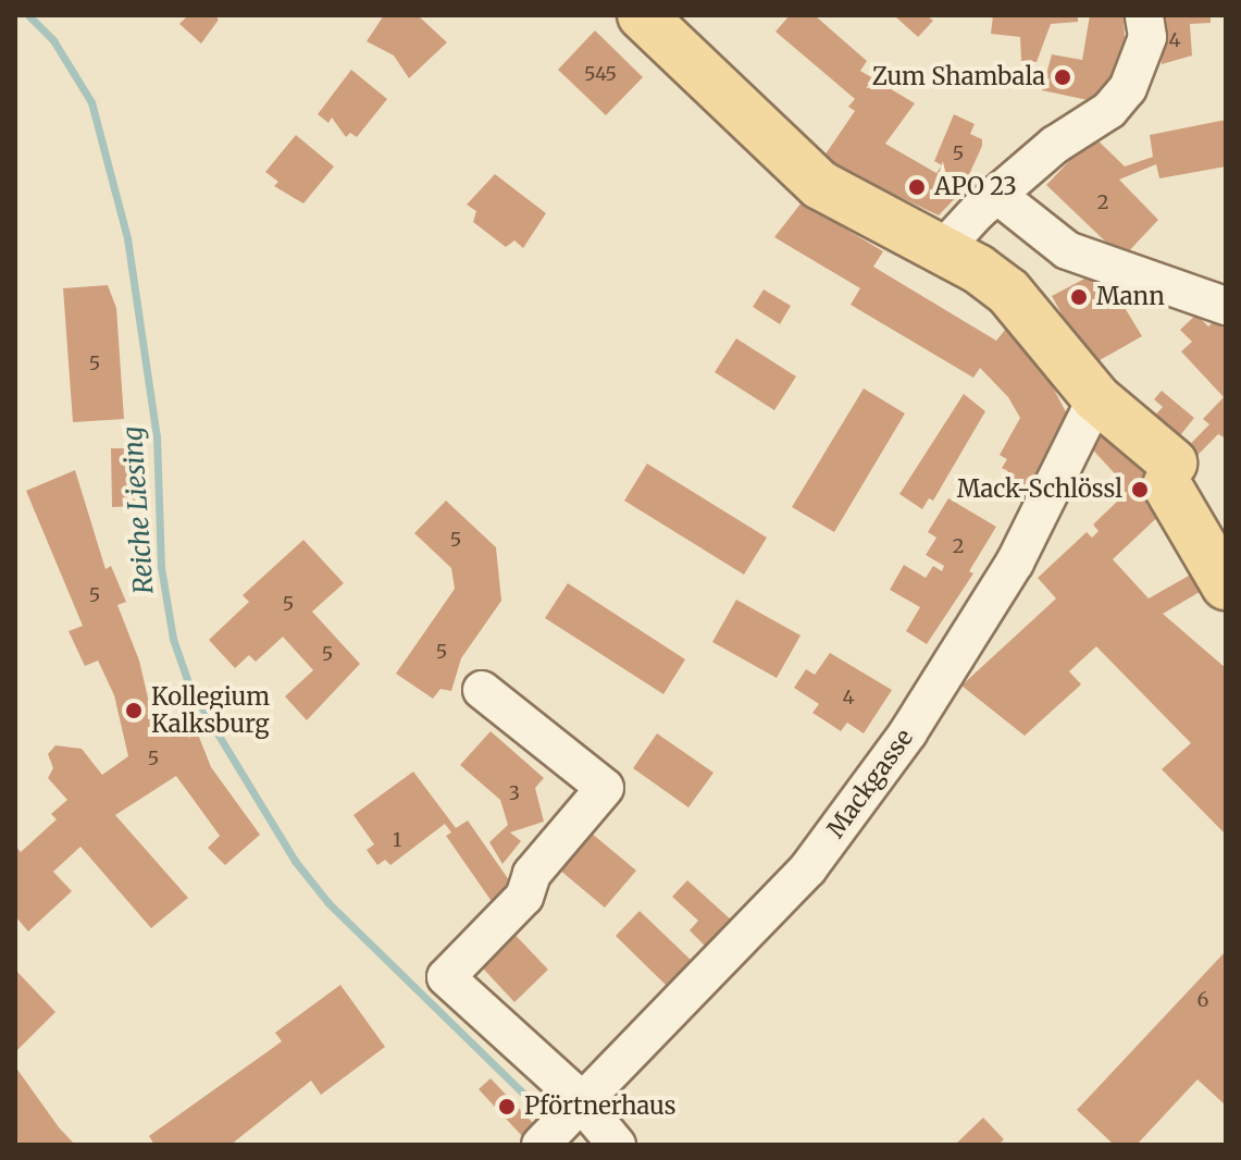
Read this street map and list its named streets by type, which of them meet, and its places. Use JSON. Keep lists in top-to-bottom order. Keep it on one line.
{"streets":{"street":["Mackgasse"]},"water":["Reiche Liesing"],"places":["Zum Shambala","APO 23","Mann","Mack-Schlössl","Kollegium Kalksburg","Pförtnerhaus"],"house_numbers":["4","545","5","2","5","5","2","5","5","5","5","4","5","3","1","6"]}
